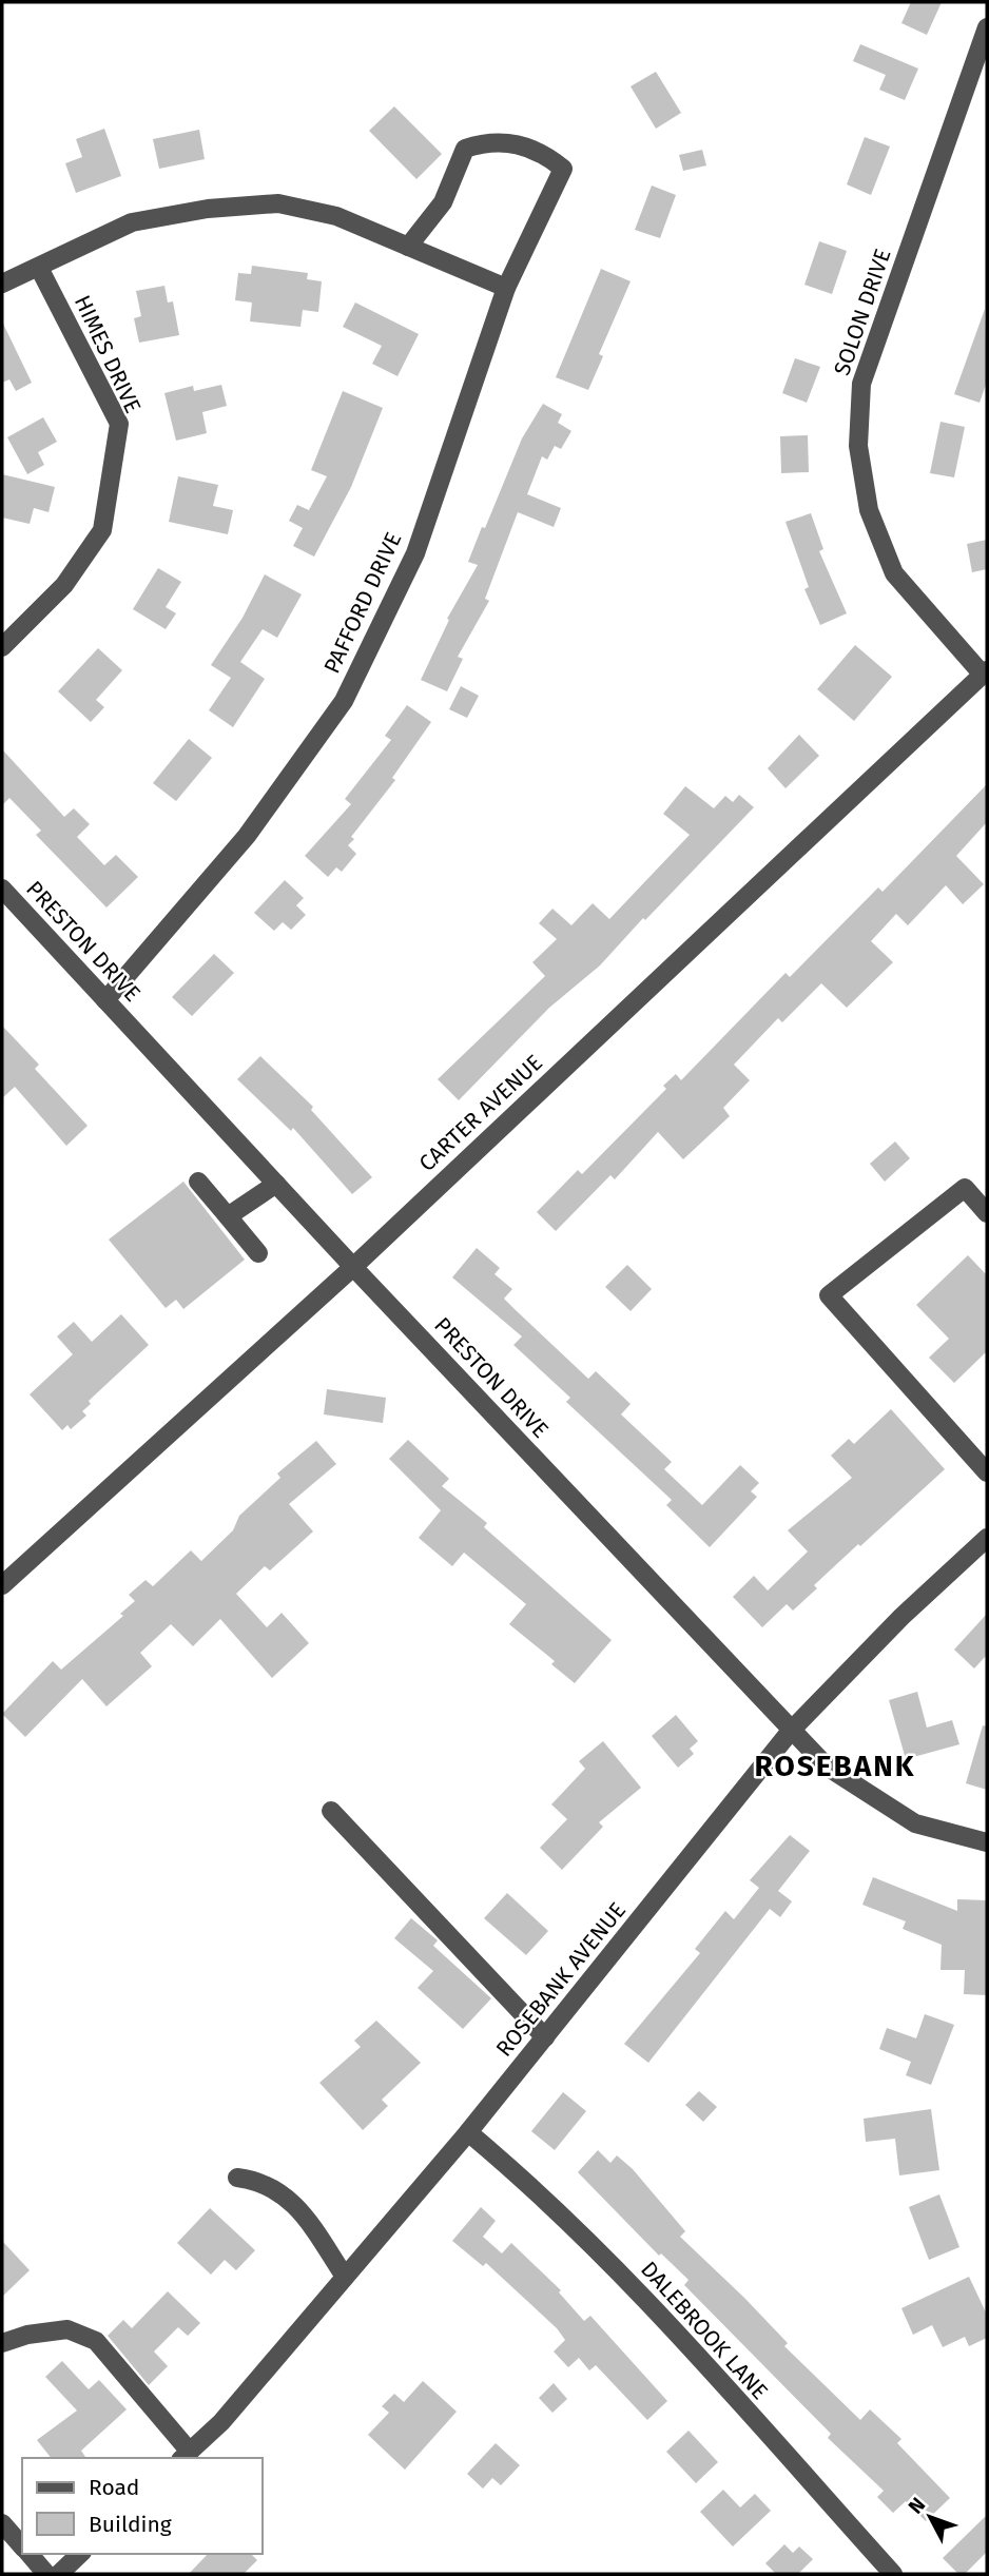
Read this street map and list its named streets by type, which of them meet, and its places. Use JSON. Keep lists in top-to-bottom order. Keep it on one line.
{"streets":{"street":["SOLON DRIVE","HIMES DRIVE","PAFFORD DRIVE","PRESTON DRIVE","CARTER AVENUE","ROSEBANK AVENUE","DALEBROOK LANE"]},"crossings":[["SOLON DRIVE","CARTER AVENUE"],["PAFFORD DRIVE","PRESTON DRIVE"],["PRESTON DRIVE","CARTER AVENUE"],["PRESTON DRIVE","ROSEBANK AVENUE"],["ROSEBANK AVENUE","DALEBROOK LANE"]],"districts":["ROSEBANK"],"legend":["Road","Building"],"north":"top left"}
